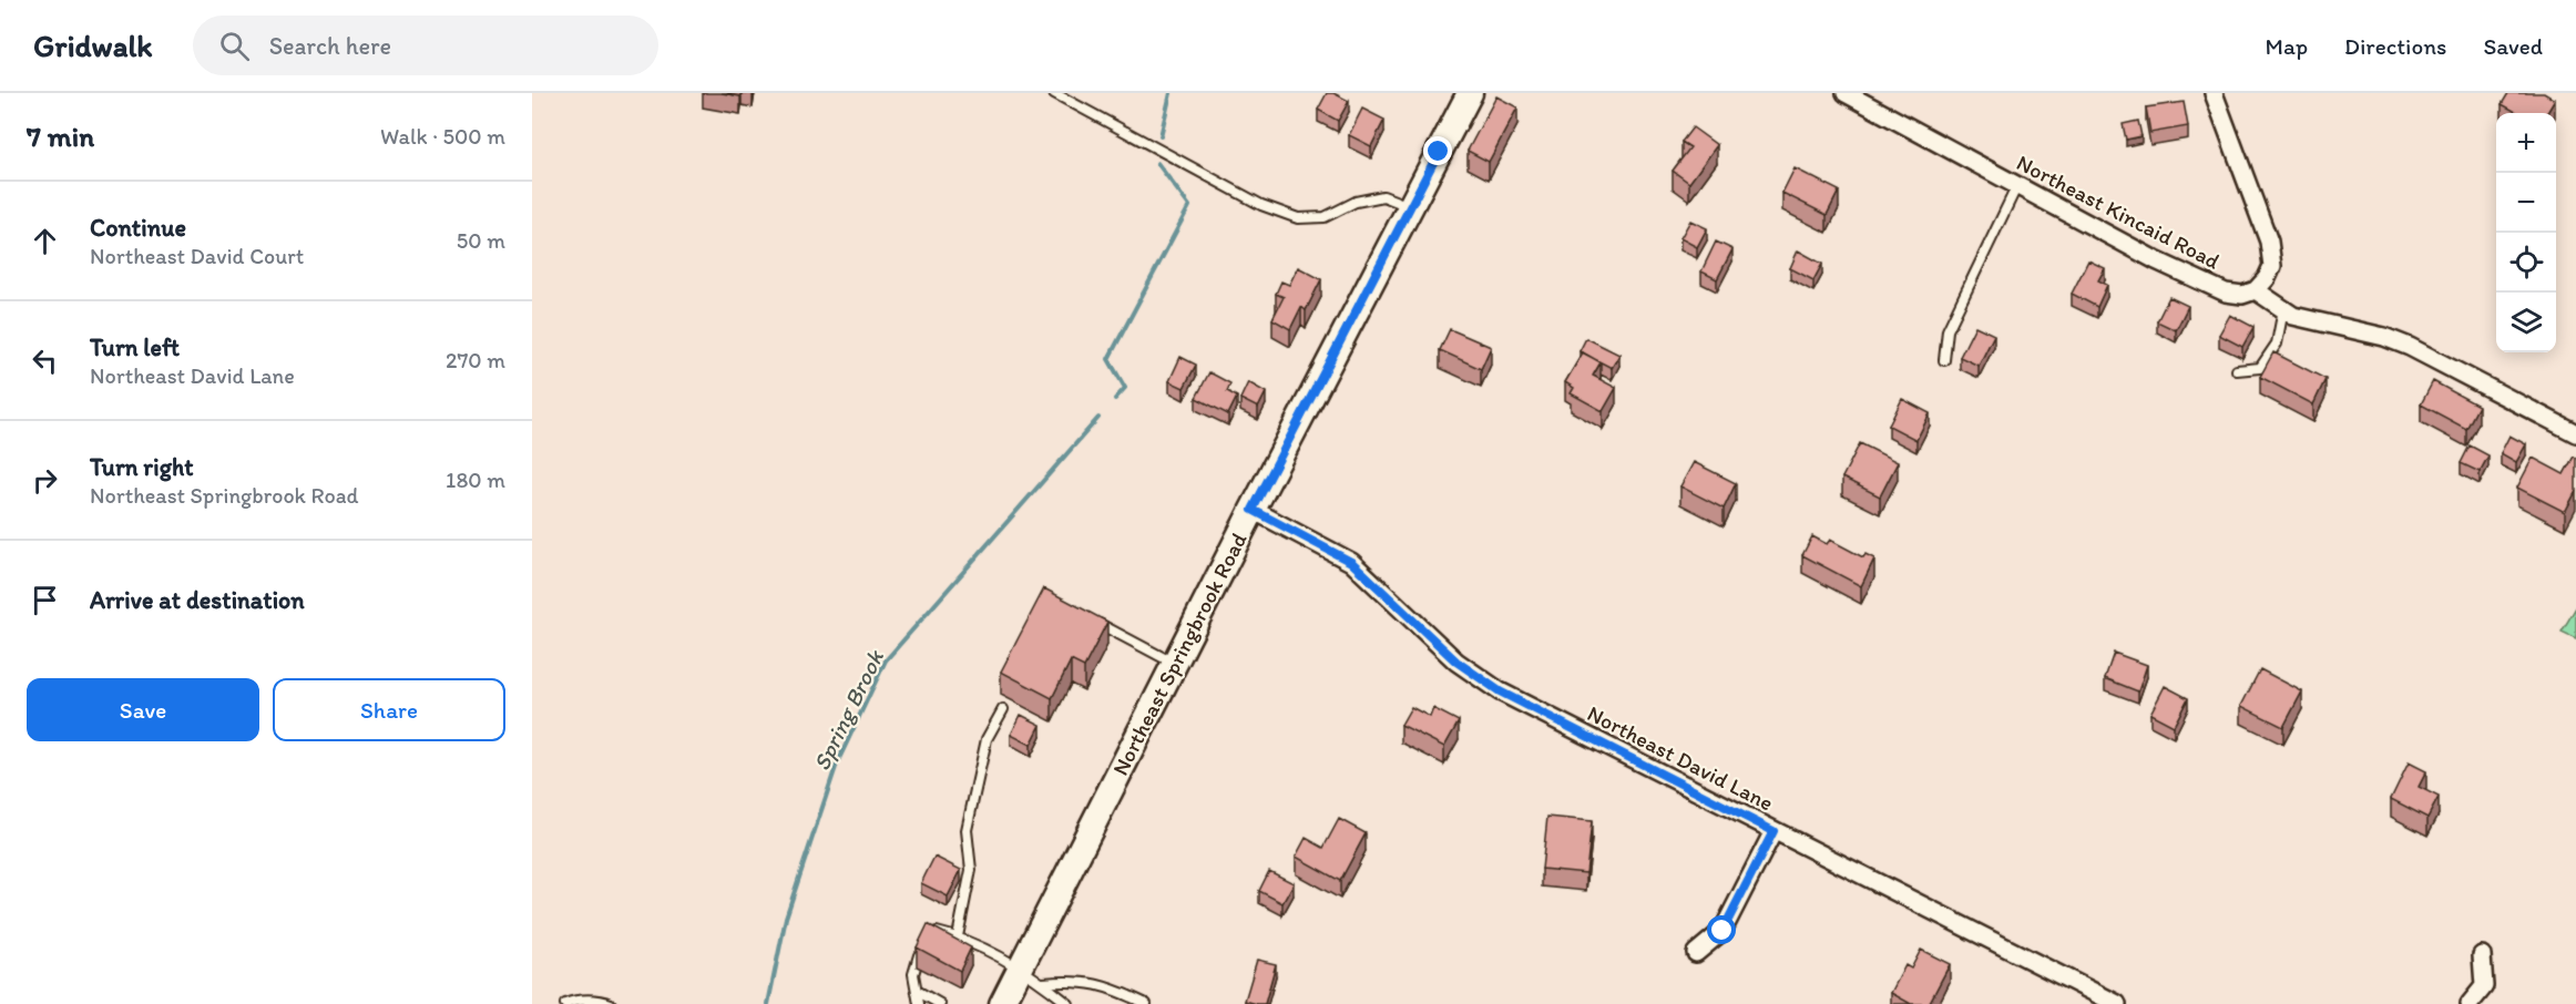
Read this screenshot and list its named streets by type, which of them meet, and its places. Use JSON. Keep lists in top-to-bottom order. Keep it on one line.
{"streets":{"street":["Northeast Kincaid Road","Northeast Springbrook Road","Northeast David Lane"]},"crossings":[["Northeast Springbrook Road","Northeast David Lane"]],"water":["Spring Brook"],"page":{"header":"Gridwalk","search":"Search here","nav":["Map","Directions","Saved"],"heading":["7 min","Walk · 500 m"],"map_buttons":["+","−"],"list":[["Continue","Northeast David Court","50 m"],["Turn left","Northeast David Lane","270 m"],["Turn right","Northeast Springbrook Road","180 m"],"Arrive at destination"],"buttons":["Save","Share"]}}
